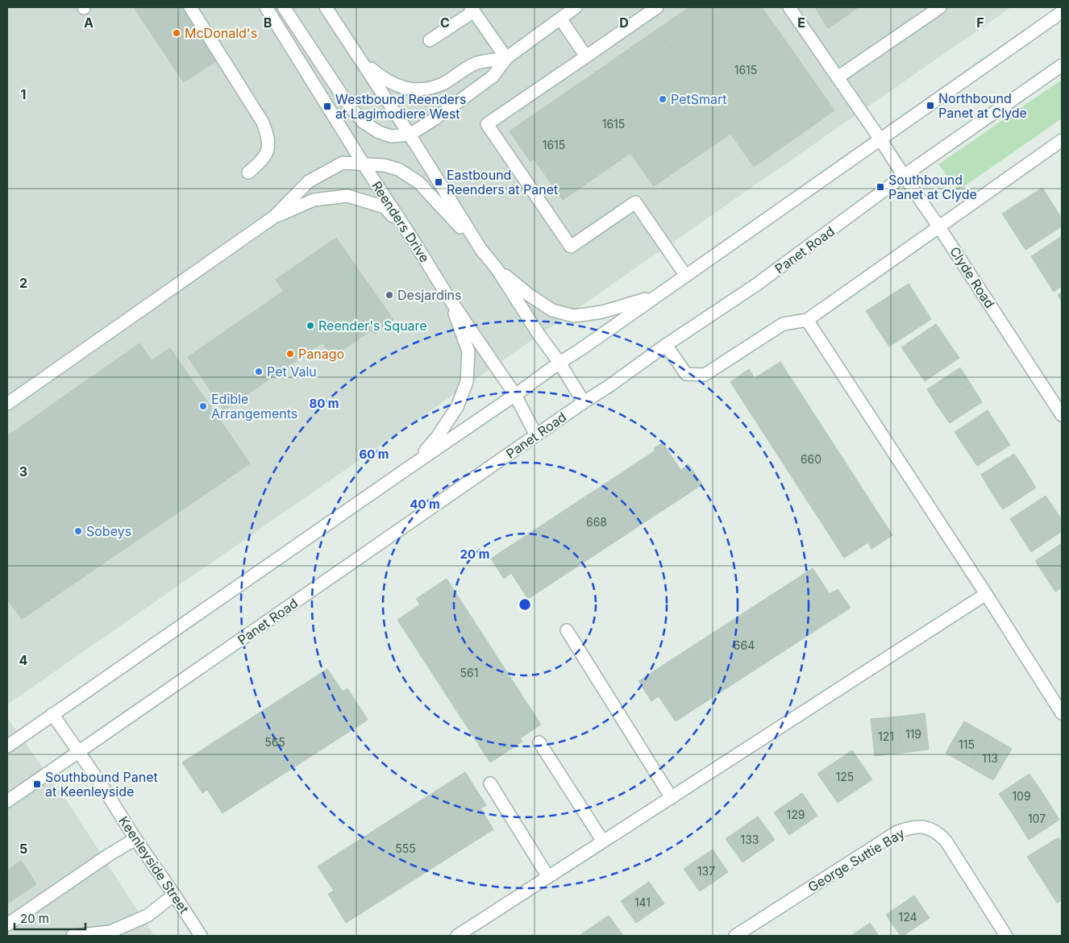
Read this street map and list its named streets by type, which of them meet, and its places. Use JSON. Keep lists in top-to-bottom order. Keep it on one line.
{"streets":{"street":["Reenders Drive","Panet Road","Clyde Road","George Suttie Bay","Keenleyside Street"]},"crossings":[["Reenders Drive","Panet Road"],["Panet Road","Clyde Road"],["Panet Road","Keenleyside Street"]],"places":{"other":["McDonald's","PetSmart","Desjardins","Reender's Square","Panago","Pet Valu","Edible Arrangements","Sobeys"],"transit":["Northbound Panet at Clyde","Westbound Reenders at Lagimodiere West","Eastbound Reenders at Panet","Southbound Panet at Clyde","Southbound Panet at Keenleyside"]},"house_numbers":["1615","1615","1615","660","668","664","561","119","121","565","115","113","125","109","129","107","133","555","137","141","124"],"scale_bar":"20 m","grid":{"columns":["A","B","C","D","E","F"],"rows":["1","2","3","4","5"]},"rings":["80 m","60 m","40 m","20 m"]}
